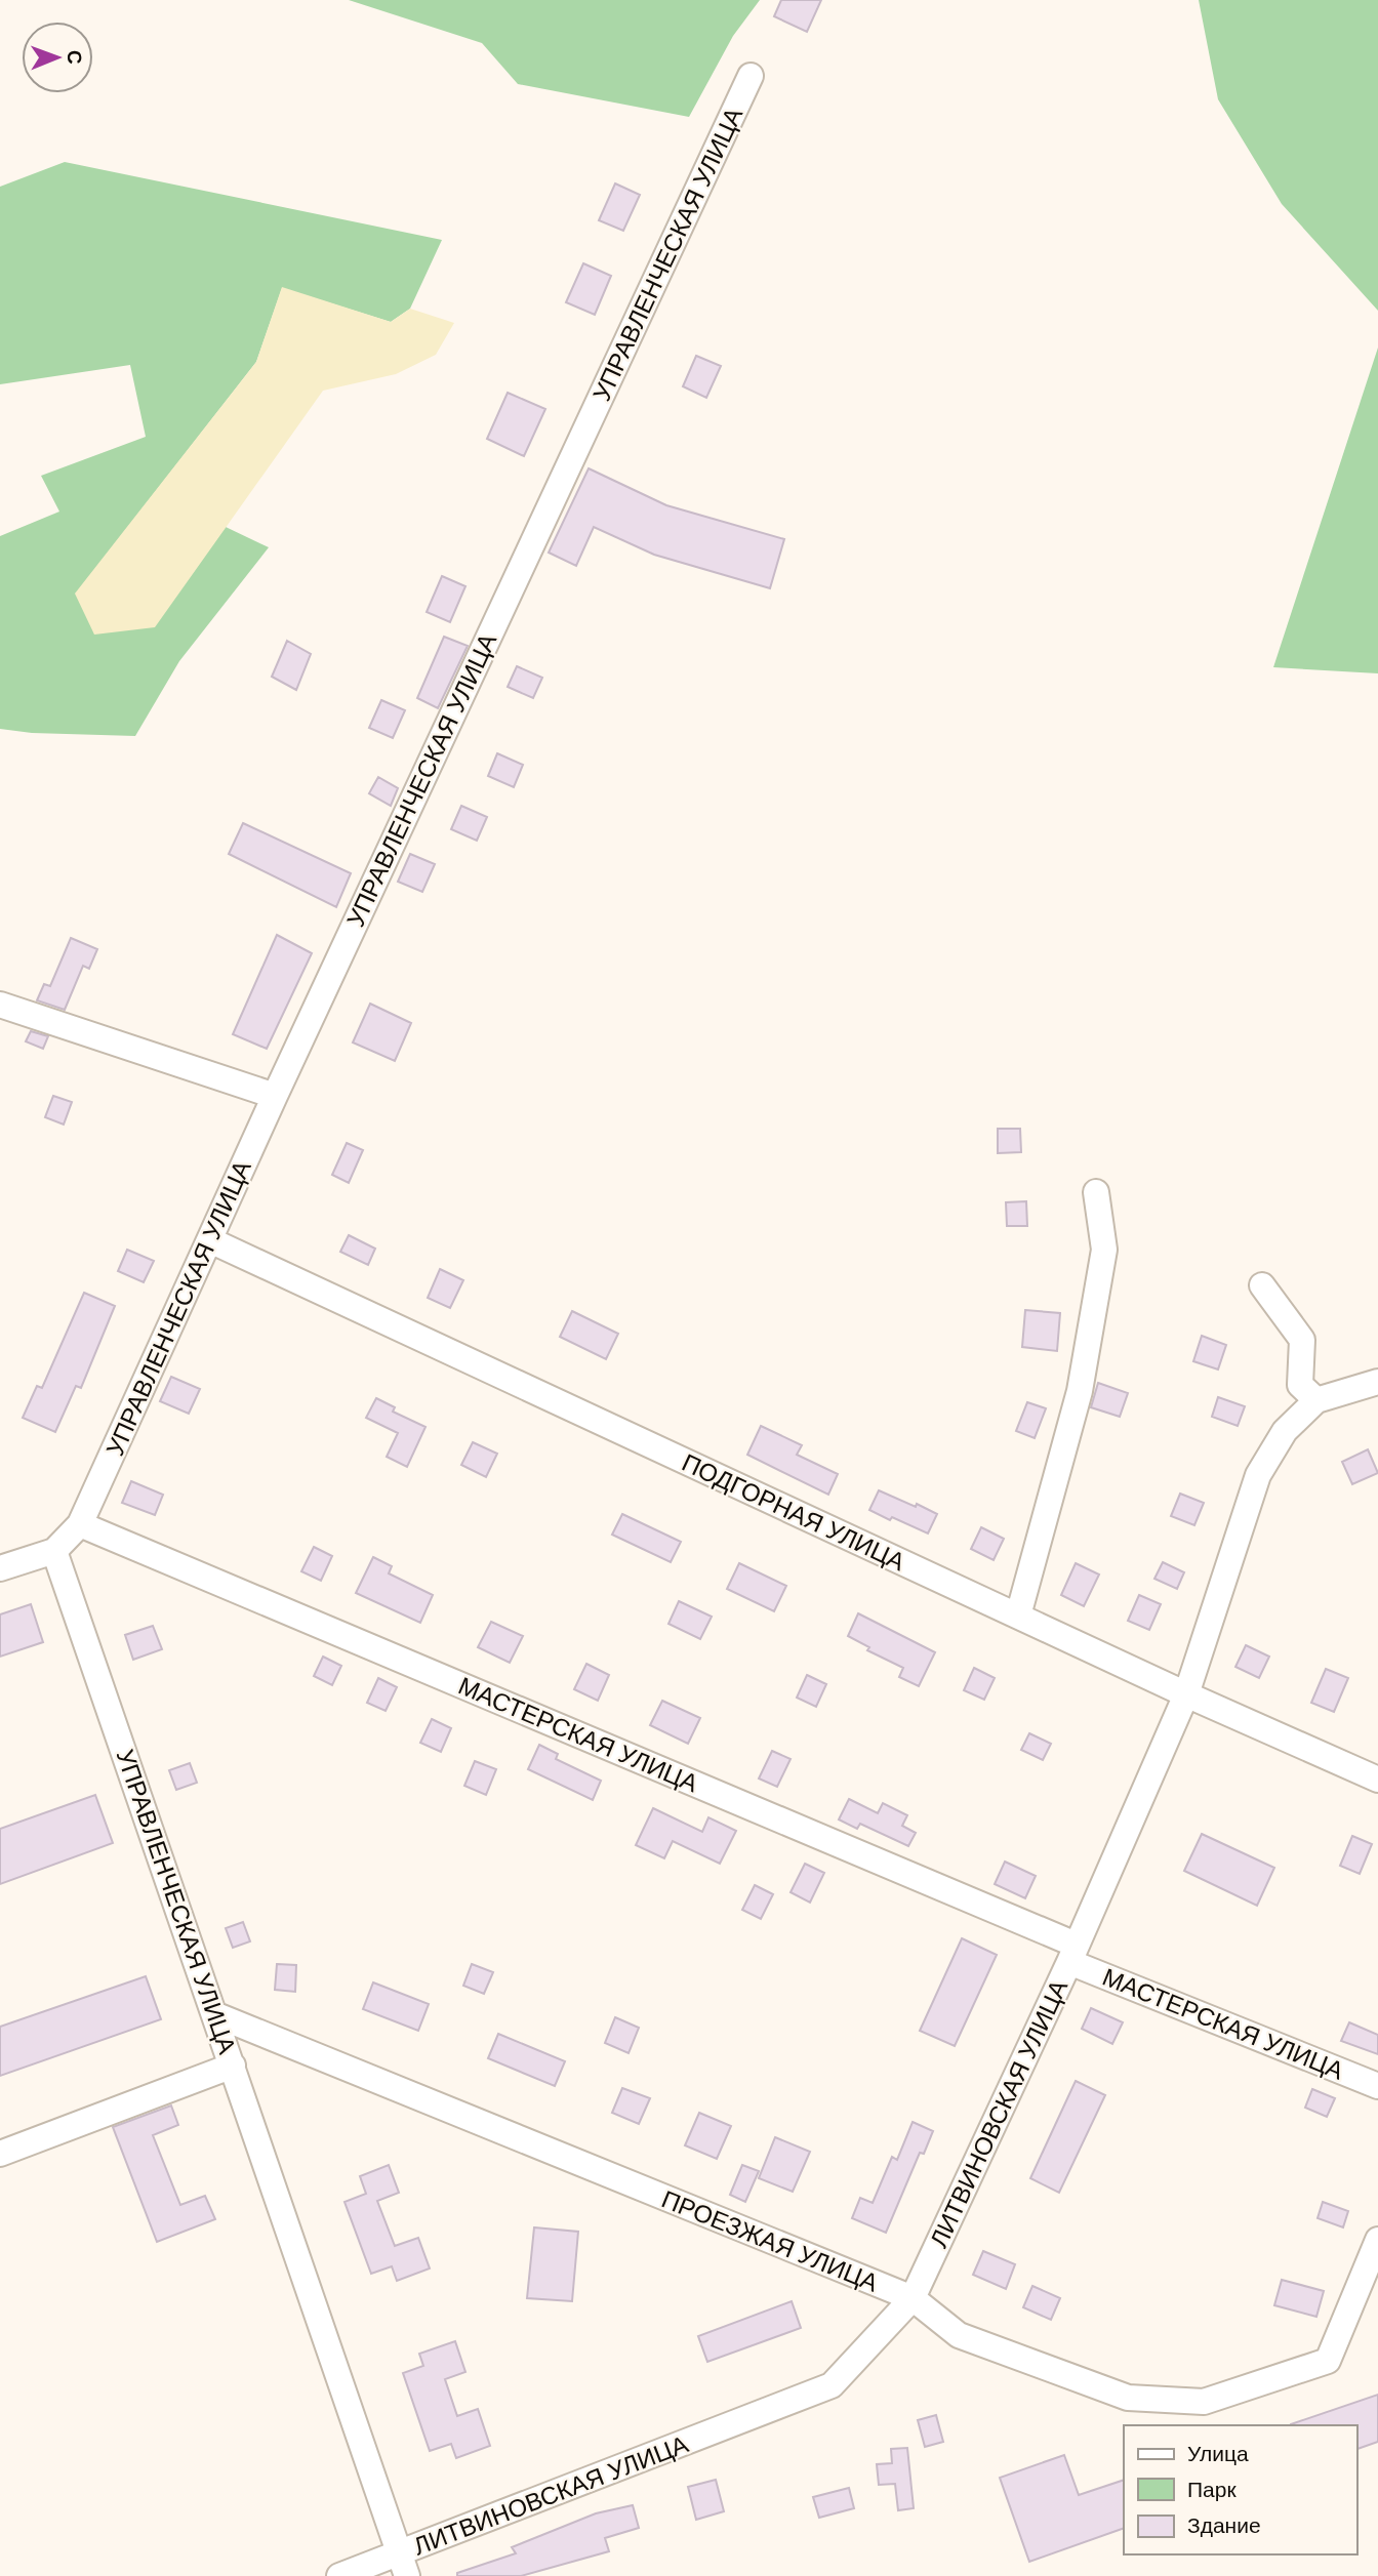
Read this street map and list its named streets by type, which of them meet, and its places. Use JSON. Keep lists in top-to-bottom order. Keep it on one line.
{"streets":{"street":["УПРАВЛЕНЧЕСКАЯ УЛИЦА","ПОДГОРНАЯ УЛИЦА","МАСТЕРСКАЯ УЛИЦА","ЛИТВИНОВСКАЯ УЛИЦА","ПРОЕЗЖАЯ УЛИЦА"]},"crossings":[["УПРАВЛЕНЧЕСКАЯ УЛИЦА","ПОДГОРНАЯ УЛИЦА"],["УПРАВЛЕНЧЕСКАЯ УЛИЦА","МАСТЕРСКАЯ УЛИЦА"],["УПРАВЛЕНЧЕСКАЯ УЛИЦА","ЛИТВИНОВСКАЯ УЛИЦА"],["УПРАВЛЕНЧЕСКАЯ УЛИЦА","ПРОЕЗЖАЯ УЛИЦА"],["ПОДГОРНАЯ УЛИЦА","ЛИТВИНОВСКАЯ УЛИЦА"],["МАСТЕРСКАЯ УЛИЦА","ЛИТВИНОВСКАЯ УЛИЦА"],["ЛИТВИНОВСКАЯ УЛИЦА","ПРОЕЗЖАЯ УЛИЦА"]],"legend":["Улица","Парк","Здание"],"north":"right"}
